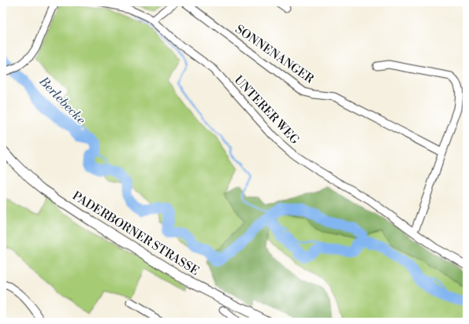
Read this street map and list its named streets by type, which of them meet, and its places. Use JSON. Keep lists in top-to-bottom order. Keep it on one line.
{"streets":{"main road":["PADERBORNER STRASSE"],"street":["SONNENANGER","UNTERER WEG"]},"water":["Berlebecke"]}
